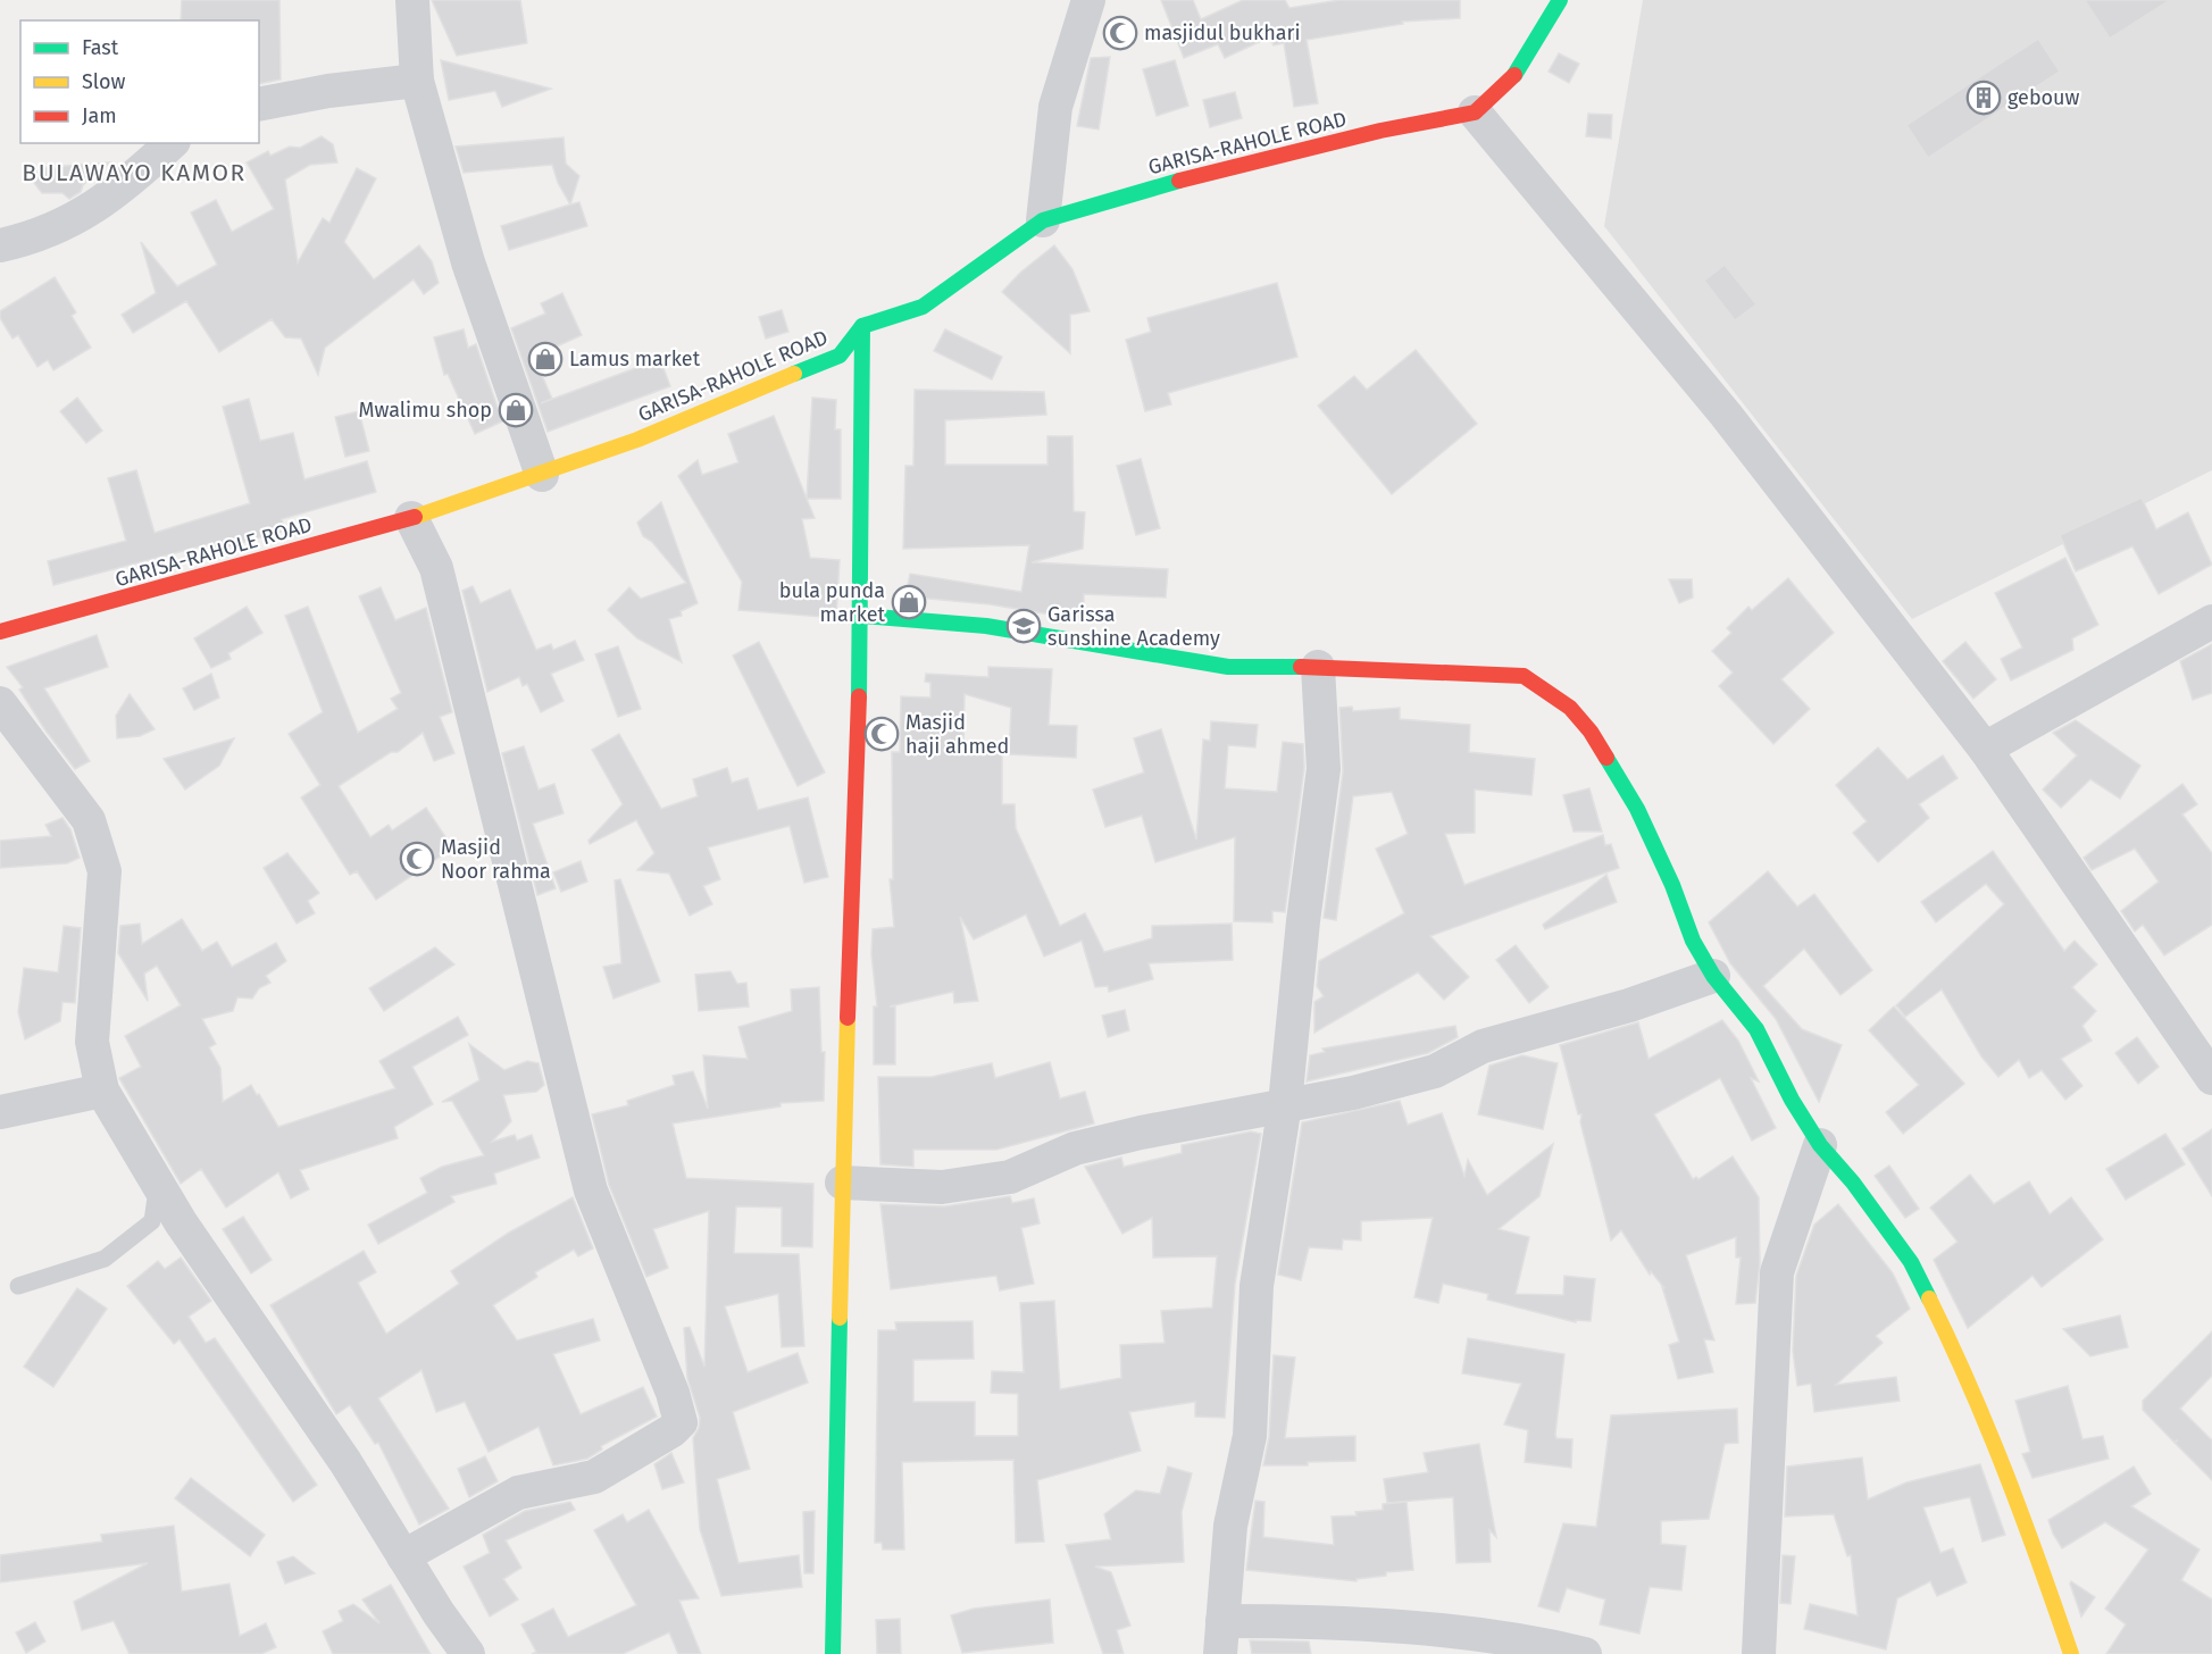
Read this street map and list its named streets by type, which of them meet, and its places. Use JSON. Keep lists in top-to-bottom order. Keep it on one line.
{"streets":{"street":["GARISA-RAHOLE ROAD"]},"districts":["BULAWAYO KAMOR"],"places":{"mosque":["masjidul bukhari","Masjid haji ahmed","Masjid Noor rahma"],"building":["gebouw"],"shop":["Lamus market","Mwalimu shop","bula punda market"],"school or university":["Garissa sunshine Academy"]},"legend":["Fast","Slow","Jam"]}
